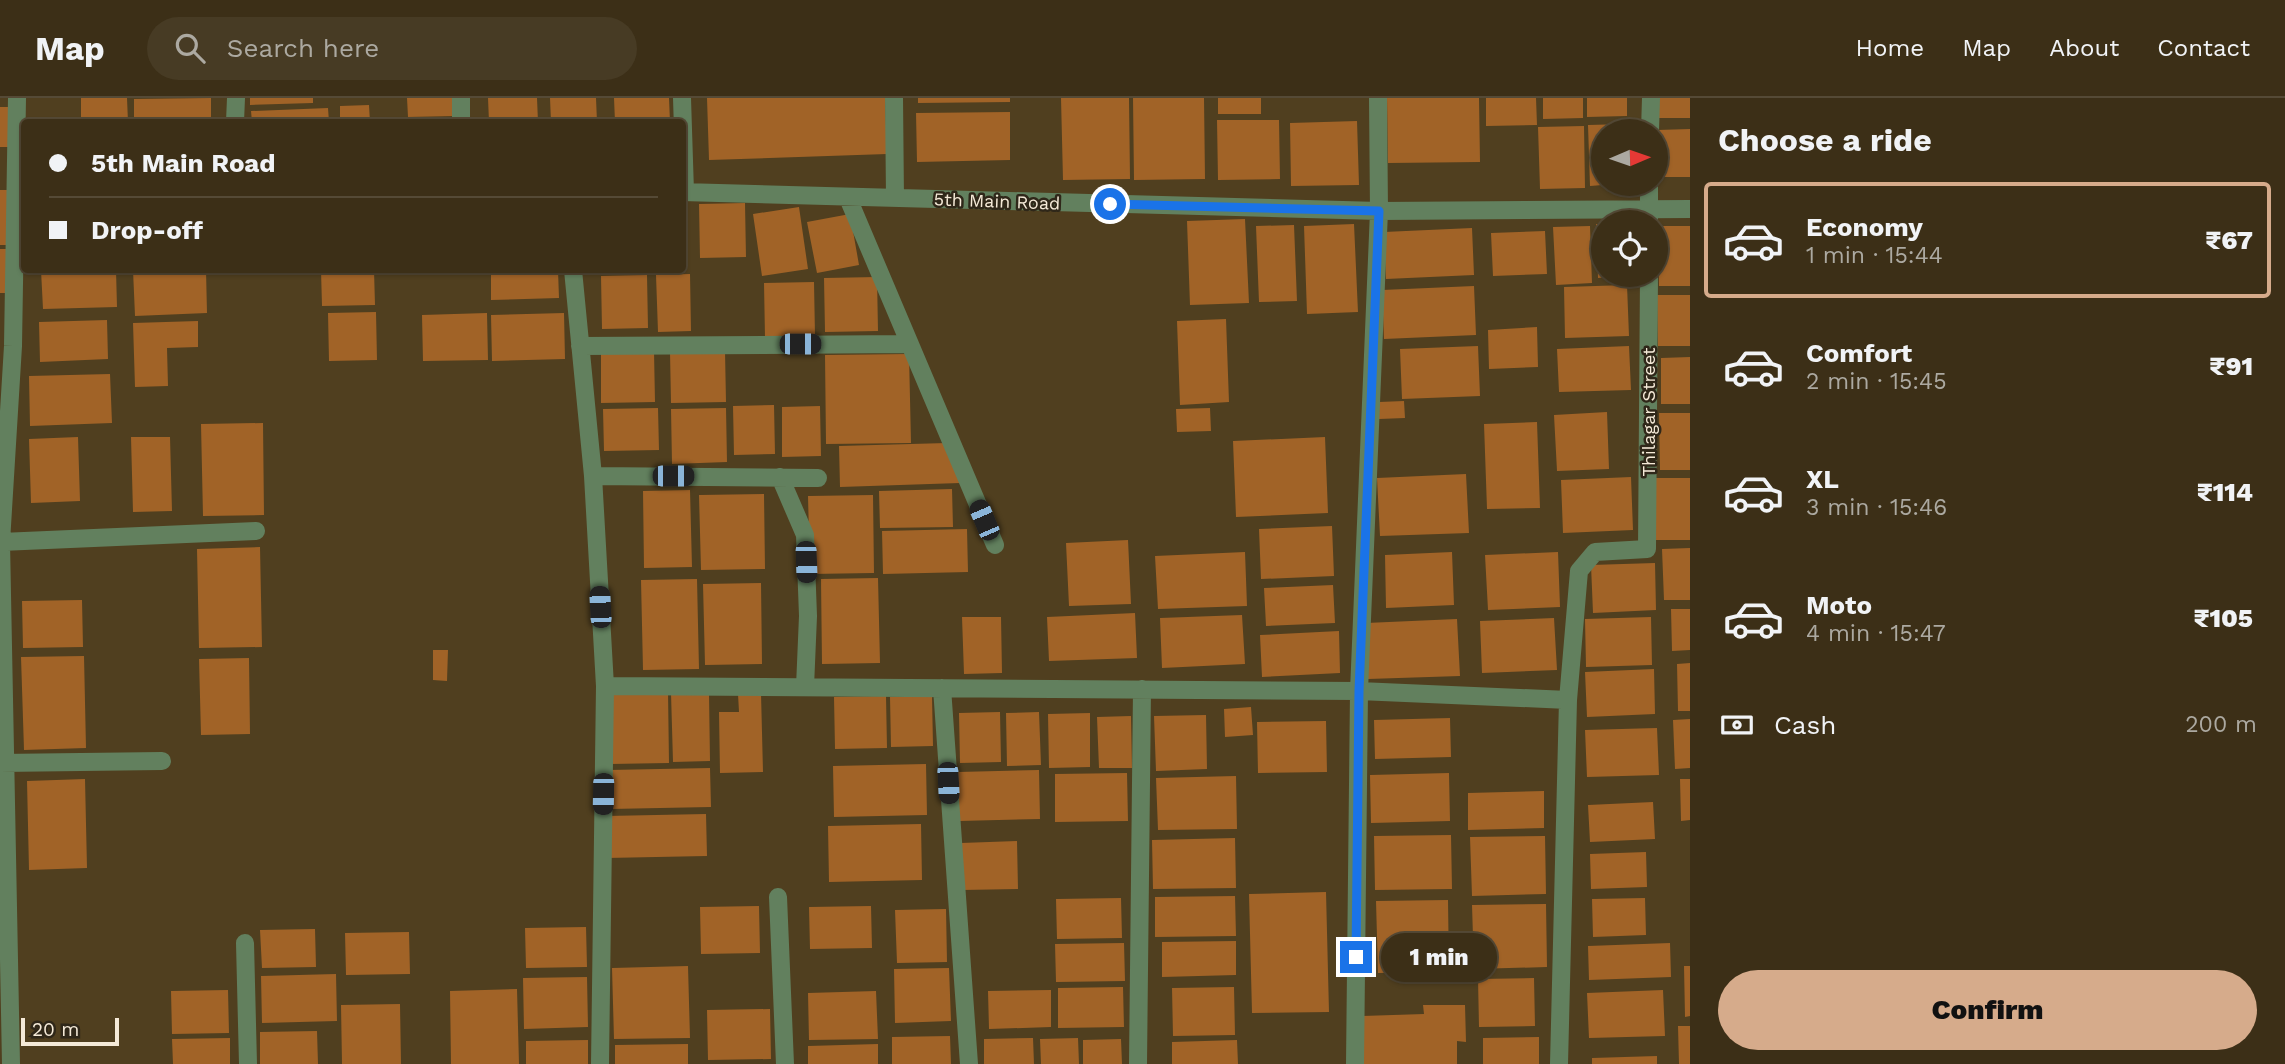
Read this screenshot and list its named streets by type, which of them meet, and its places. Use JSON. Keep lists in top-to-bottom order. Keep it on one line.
{"streets":{"street":["5th Main Road","Thilagar Street"]},"scale_bar":"20 m","north":"right","page":{"header":"Map","search":"Search here","nav":["Home","Map","About","Contact"],"heading":"Choose a ride","banner":["5th Main Road","Drop-off"],"list":[{"name":"Economy","note":"1 min · 15:44","value":"₹67"},{"name":"Comfort","note":"2 min · 15:45","value":"₹91"},{"name":"XL","note":"3 min · 15:46","value":"₹114"},{"name":"Moto","note":"4 min · 15:47","value":"₹105"}],"pay":["Cash","200 m"],"bubble":"1 min","buttons":"Confirm","scale":"20 m"}}
